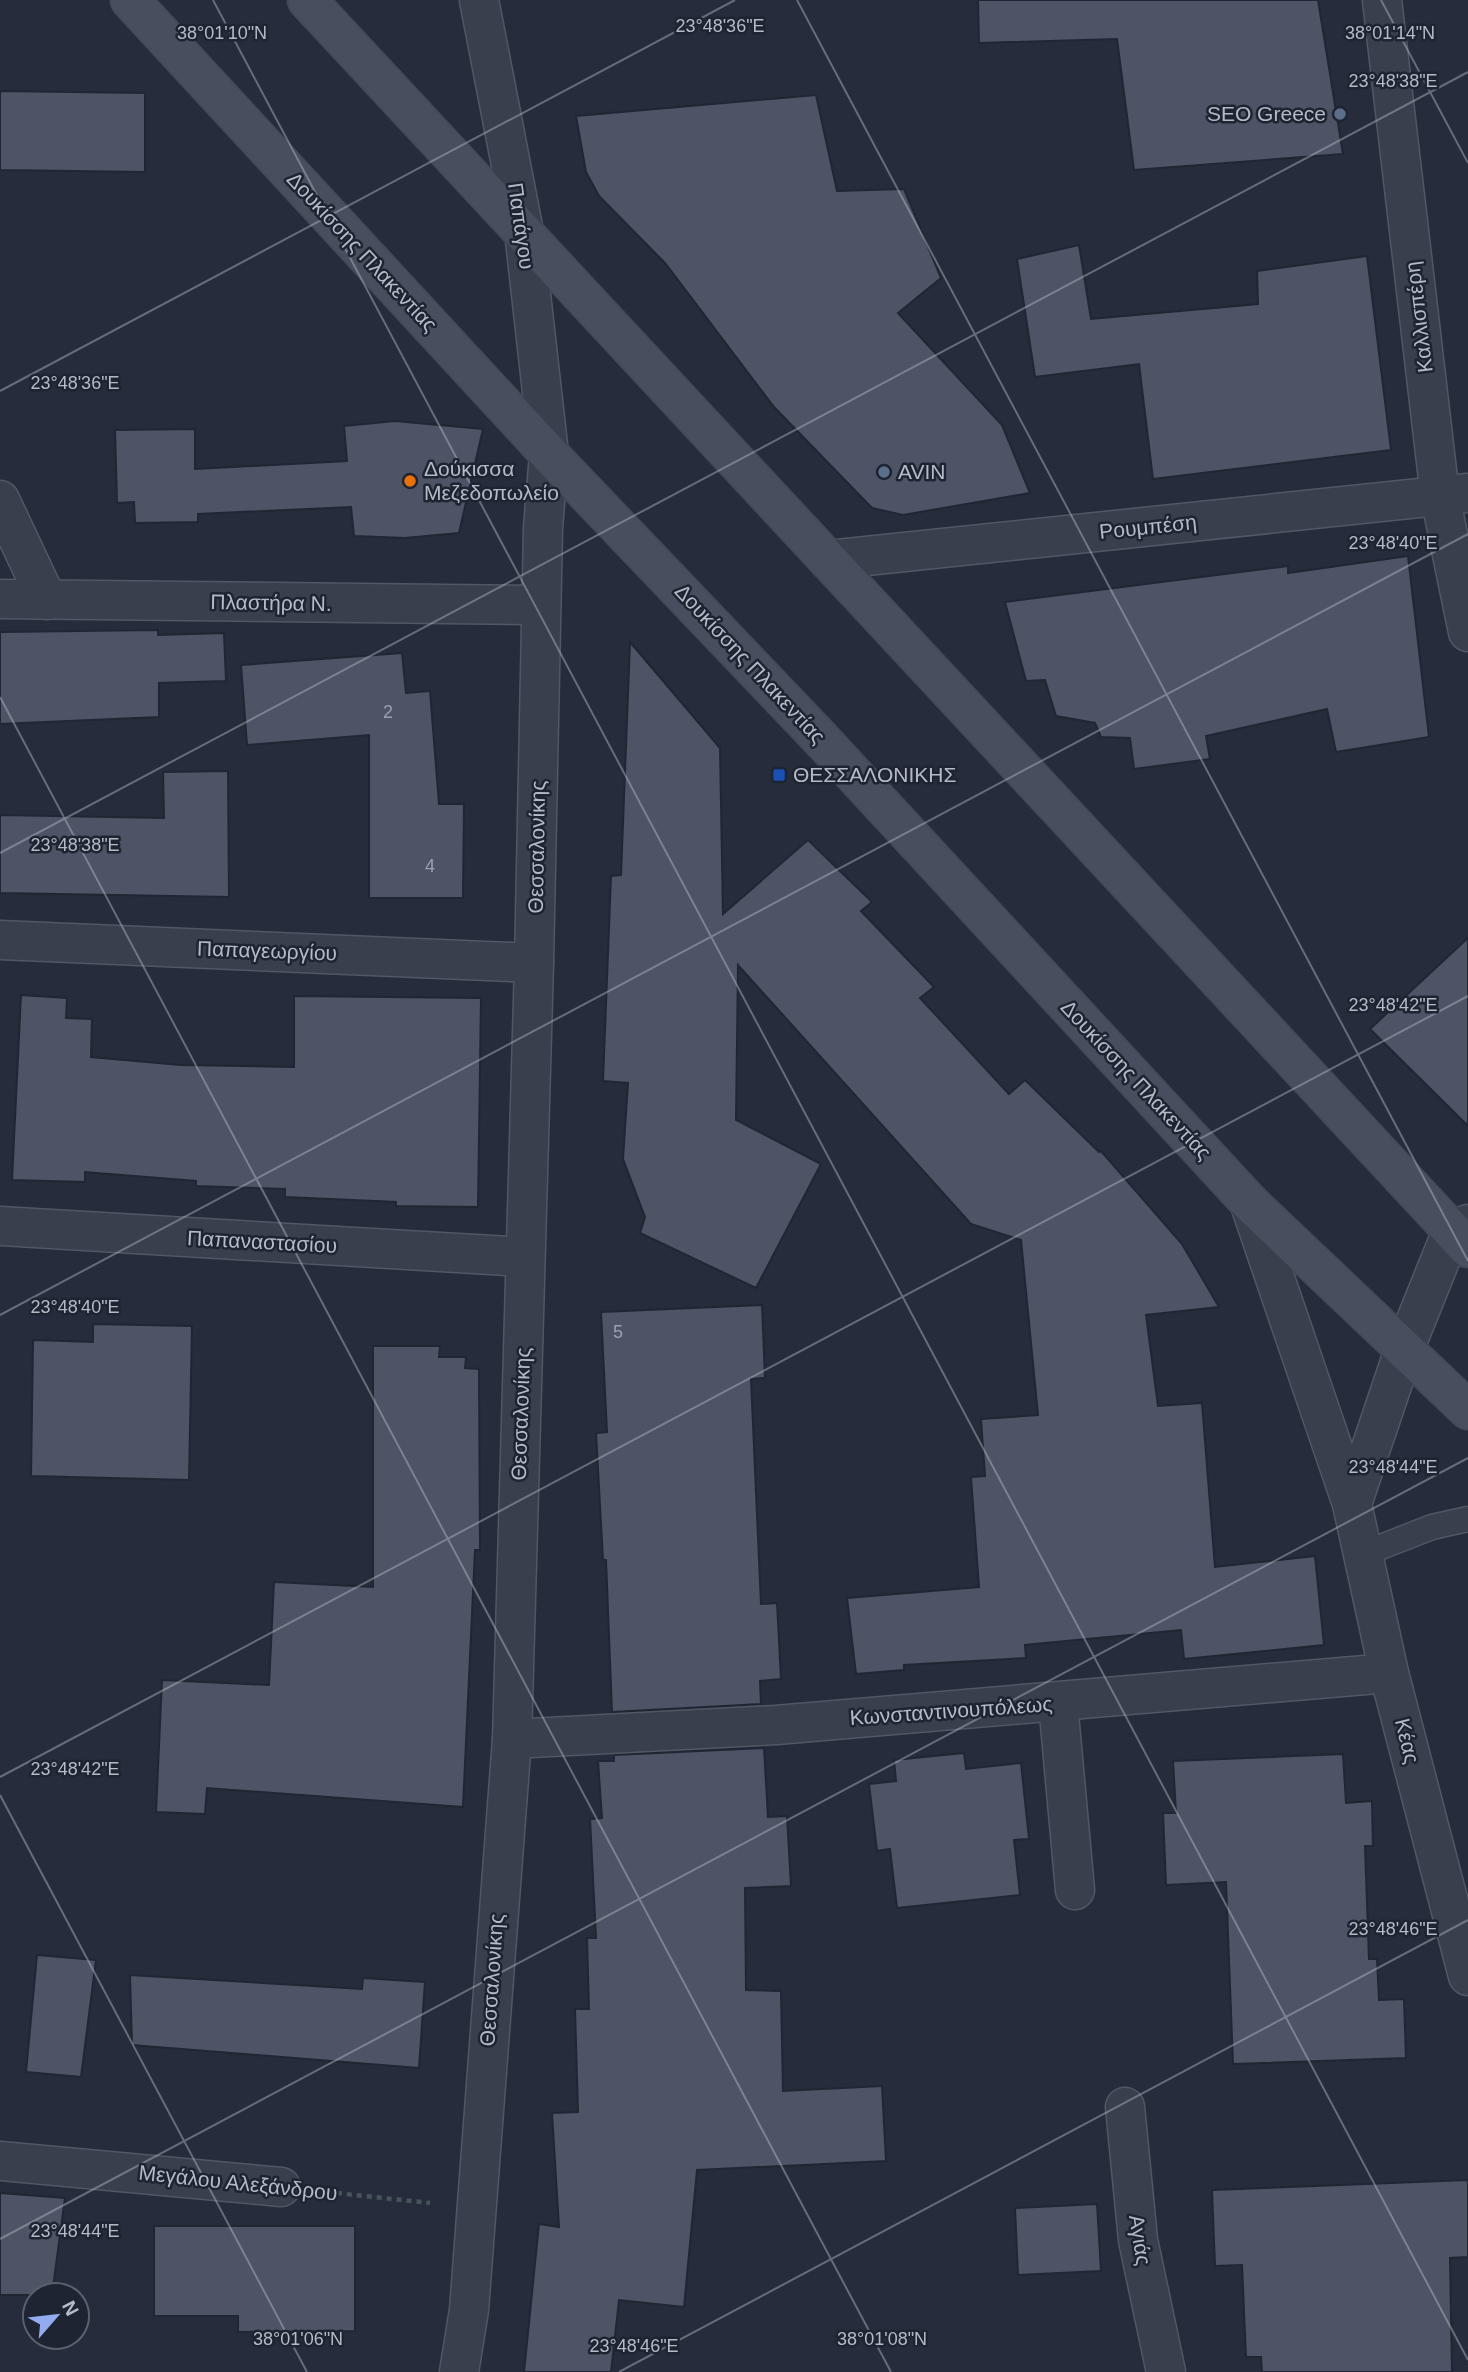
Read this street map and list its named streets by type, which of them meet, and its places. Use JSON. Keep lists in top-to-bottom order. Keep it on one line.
{"streets":{"main road":["Δουκίσσης Πλακεντίας"],"street":["Παπάγου","Καλλισπέρη","Ρουμπέση","Πλαστήρα Ν.","Θεσσαλονίκης","Παπαγεωργίου","Παπαναστασίου","Κωνσταντινουπόλεως","Κέας","Μεγάλου Αλεξάνδρου","Αγιάς"]},"crossings":[["Παπάγου","Δουκίσσης Πλακεντίας"],["Παπάγου","Θεσσαλονίκης"],["Δουκίσσης Πλακεντίας","Θεσσαλονίκης"],["Δουκίσσης Πλακεντίας","Κέας"],["Καλλισπέρη","Ρουμπέση"],["Πλαστήρα Ν.","Θεσσαλονίκης"],["Θεσσαλονίκης","Παπαγεωργίου"],["Θεσσαλονίκης","Παπαναστασίου"],["Θεσσαλονίκης","Κωνσταντινουπόλεως"],["Θεσσαλονίκης","Μεγάλου Αλεξάνδρου"],["Κωνσταντινουπόλεως","Κέας"]],"places":{"other":["SEO Greece","AVIN","Δούκισσα Μεζεδοπωλείο"],"transit":["ΘΕΣΣΑΛΟΝΙΚΗΣ"]},"house_numbers":["2","4","5"],"north":"top right","coordinates":["23°48'36\"E","38°01'10\"N","38°01'14\"N","23°48'38\"E","23°48'40\"E","23°48'42\"E","23°48'44\"E","23°48'46\"E","38°01'06\"N","38°01'08\"N"]}
